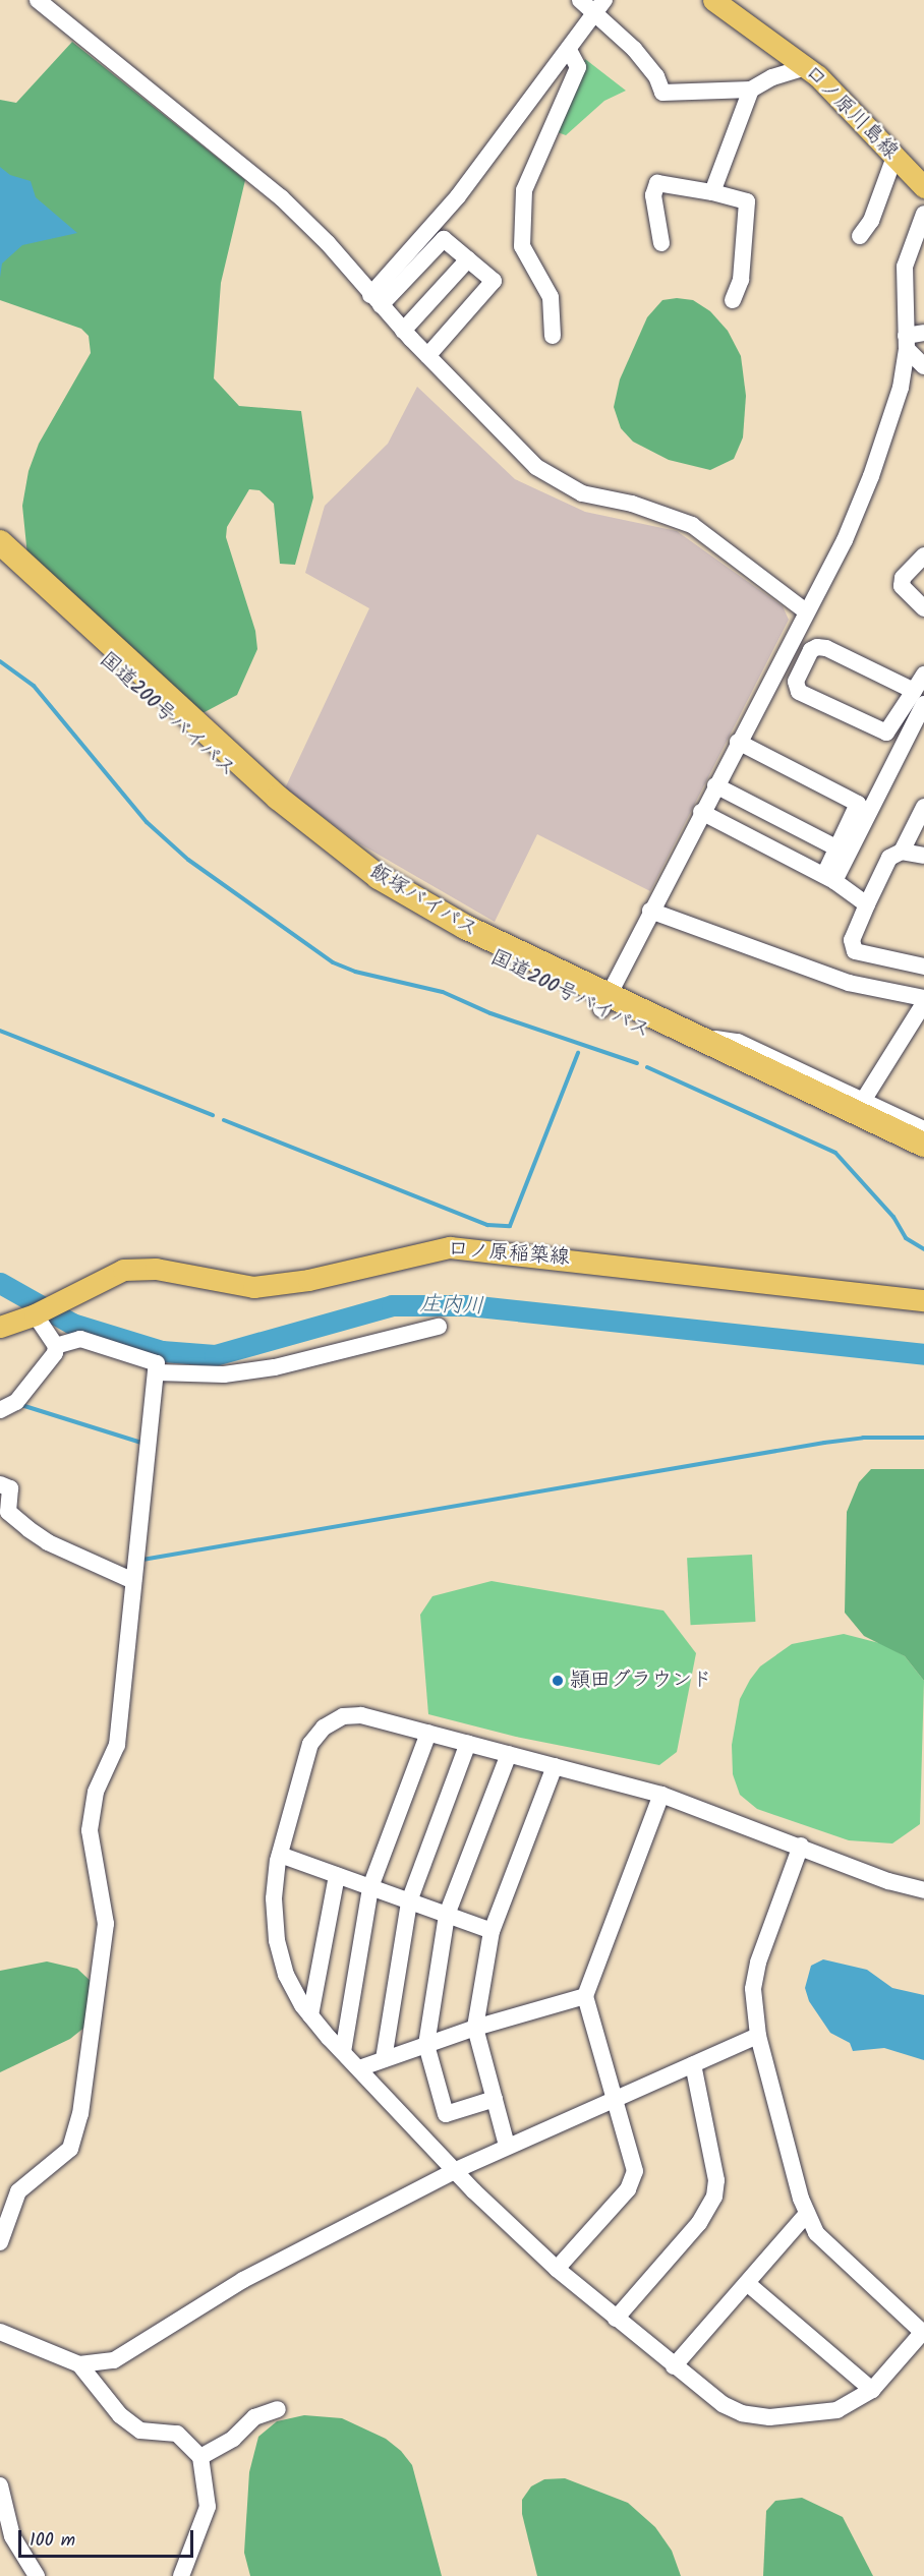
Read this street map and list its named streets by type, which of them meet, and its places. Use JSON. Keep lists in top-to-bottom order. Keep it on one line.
{"streets":{"highway":["国道200号バイパス","飯塚バイパス"],"main road":["口ノ原川島線","口ノ原稲築線"]},"crossings":[["国道200号バイパス","飯塚バイパス"]],"water":["庄内川"],"places":["頴田グラウンド"],"scale_bar":"100 m"}
